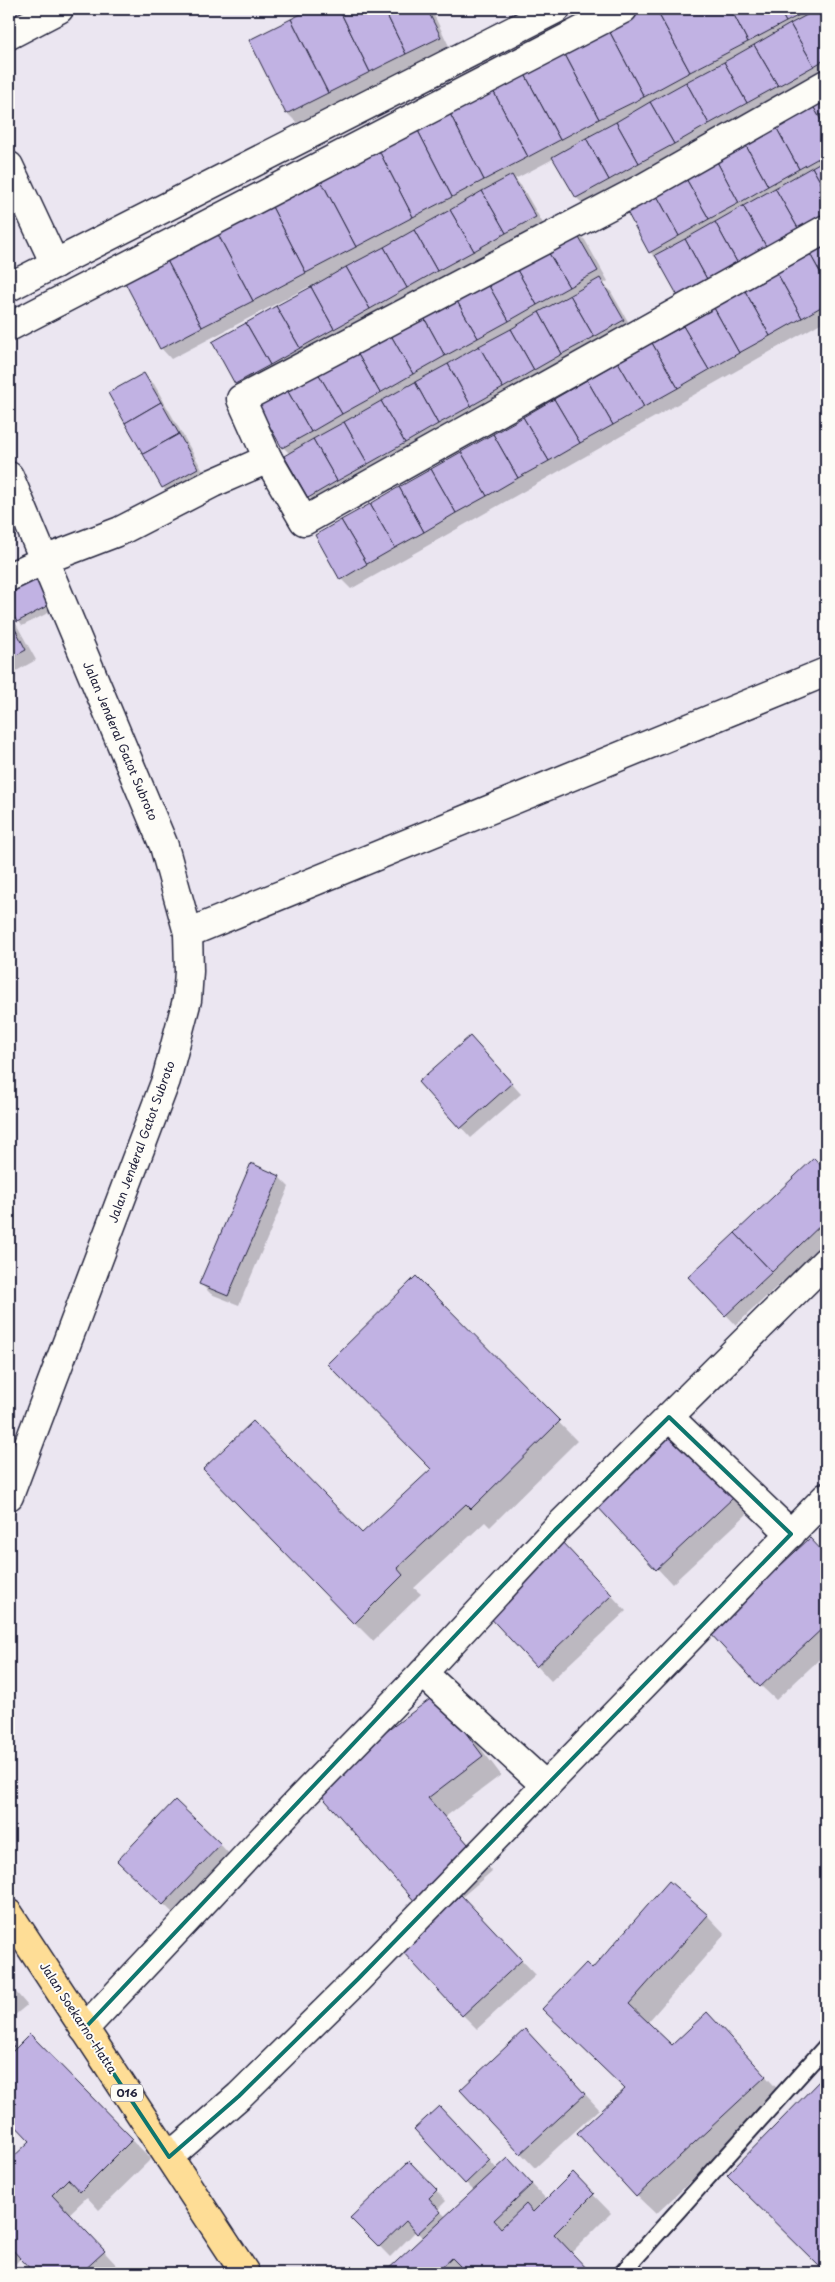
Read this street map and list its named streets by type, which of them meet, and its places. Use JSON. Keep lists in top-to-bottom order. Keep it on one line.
{"streets":{"main road":["Jalan Soekarno-Hatta","016"],"street":["Jalan Jenderal Gatot Subroto"]}}
